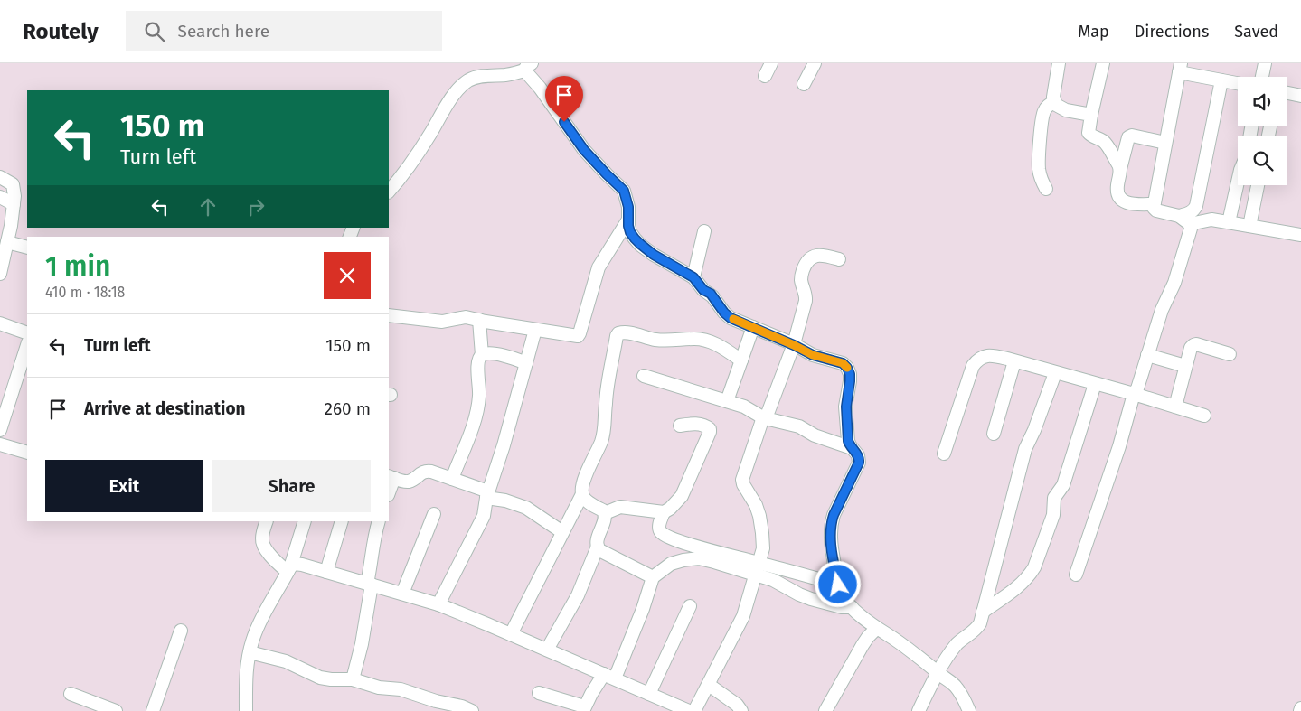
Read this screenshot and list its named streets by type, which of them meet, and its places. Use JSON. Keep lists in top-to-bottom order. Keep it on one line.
{"page":{"header":"Routely","search":"Search here","nav":["Map","Directions","Saved"],"turn":["150 m","Turn left"],"heading":["1 min","410 m · 18:18"],"list":[{"name":"Turn left","value":"150 m"},{"name":"Arrive at destination","value":"260 m"}],"buttons":["Exit","Share"]}}
